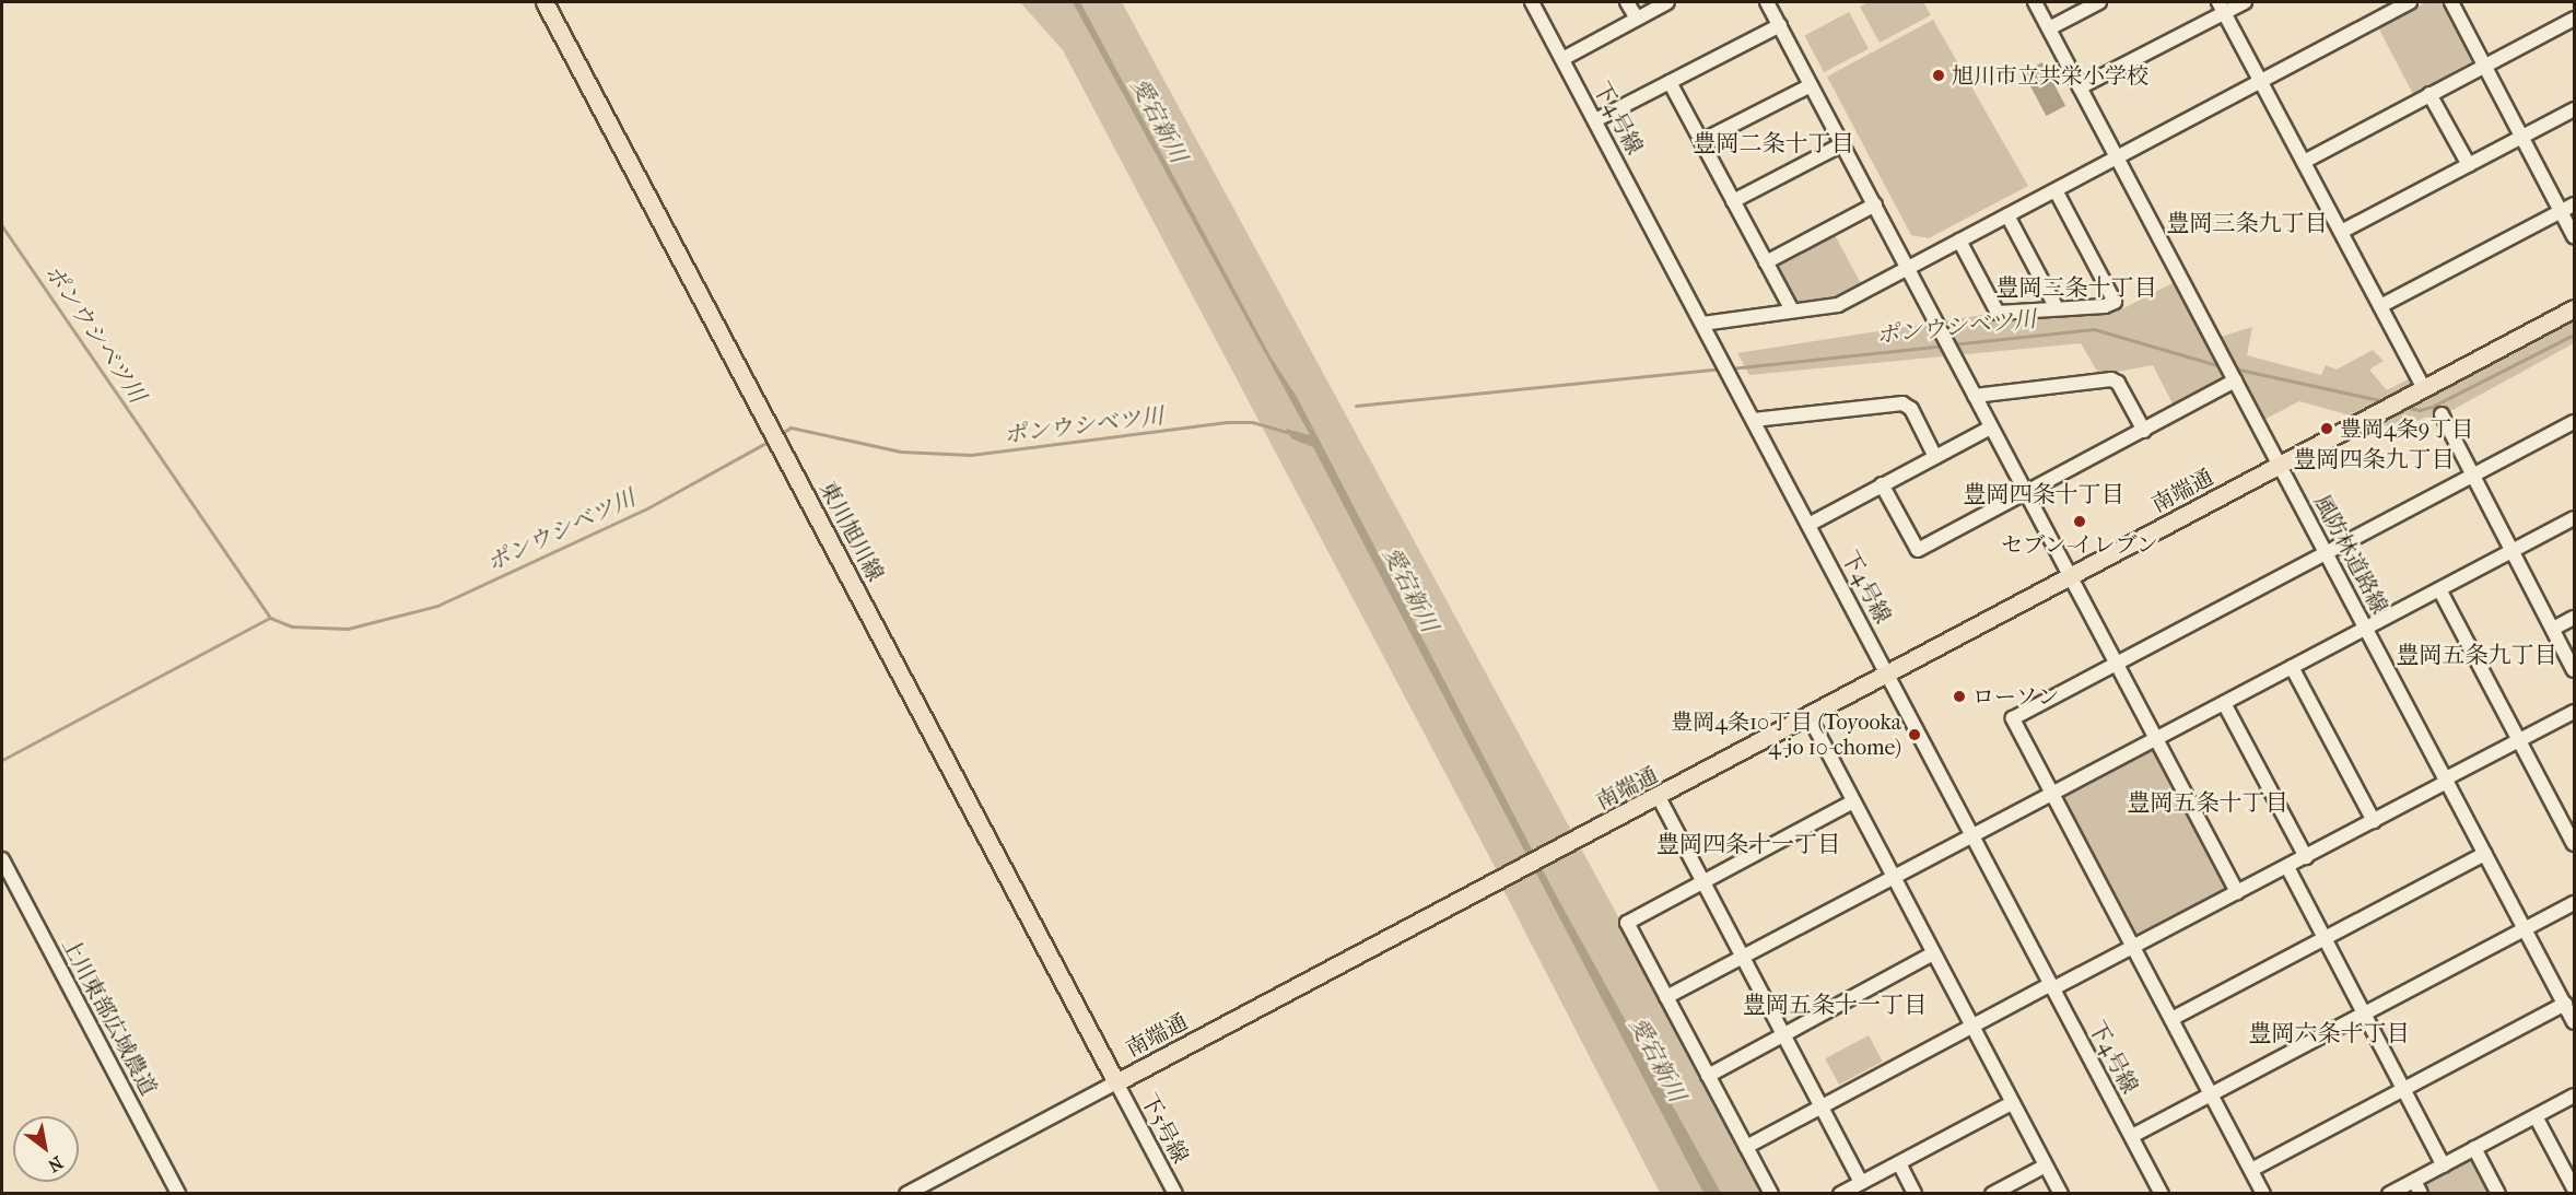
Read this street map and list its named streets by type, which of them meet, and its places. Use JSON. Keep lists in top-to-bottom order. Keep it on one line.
{"streets":{"main road":["南端通","東川旭川線"],"street":["下4号線","風防林道路線","上川東部広域農道","下5号線"]},"crossings":[["下4号線","南端通"],["南端通","東川旭川線"],["南端通","風防林道路線"],["南端通","下5号線"],["東川旭川線","下5号線"]],"districts":["豊岡二条十丁目","豊岡三条九丁目","豊岡三条十丁目","豊岡四条九丁目","豊岡四条十丁目","豊岡五条九丁目","豊岡五条十丁目","豊岡四条十一丁目","豊岡五条十一丁目","豊岡六条十丁目"],"water":["愛宕新川","ポンウシベツ川"],"places":["旭川市立共栄小学校","豊岡4条9丁目","セブン-イレブン","ローソン","豊岡4条10丁目 (Toyooka 4-jo 10-chome)"],"north":"bottom right"}
